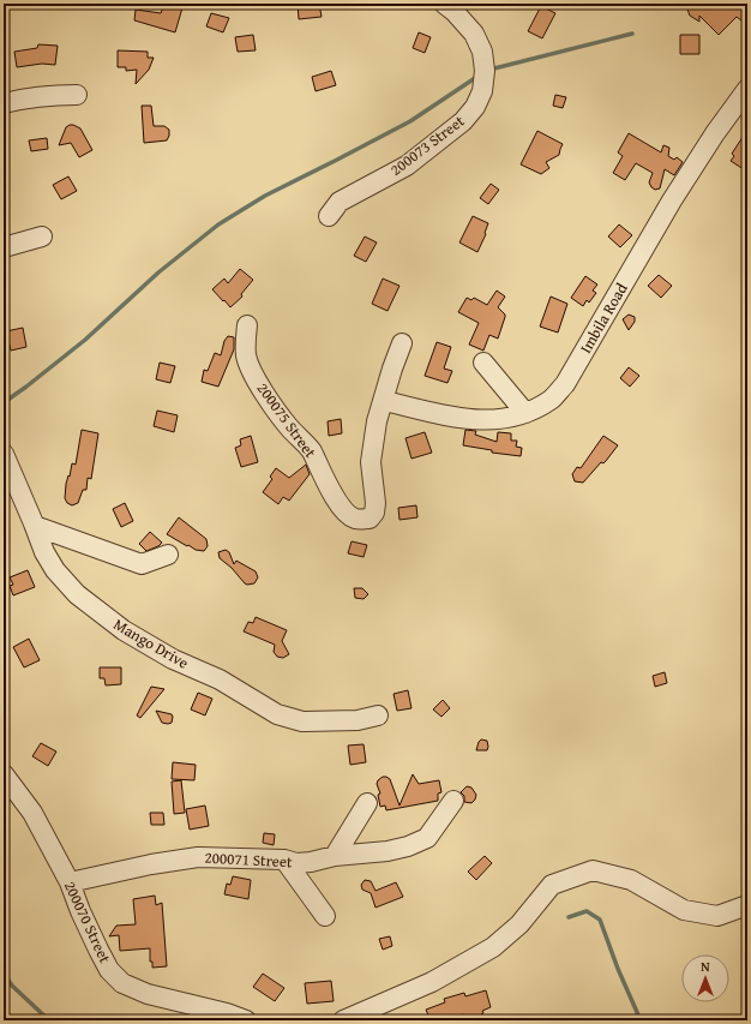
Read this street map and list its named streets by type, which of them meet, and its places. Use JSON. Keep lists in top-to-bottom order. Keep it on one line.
{"streets":{"street":["200073 Street","Imbila Road","200075 Street","Mango Drive","200071 Street","200070 Street"]},"crossings":[["Imbila Road","200075 Street"],["200071 Street","200070 Street"]],"north":"top"}
